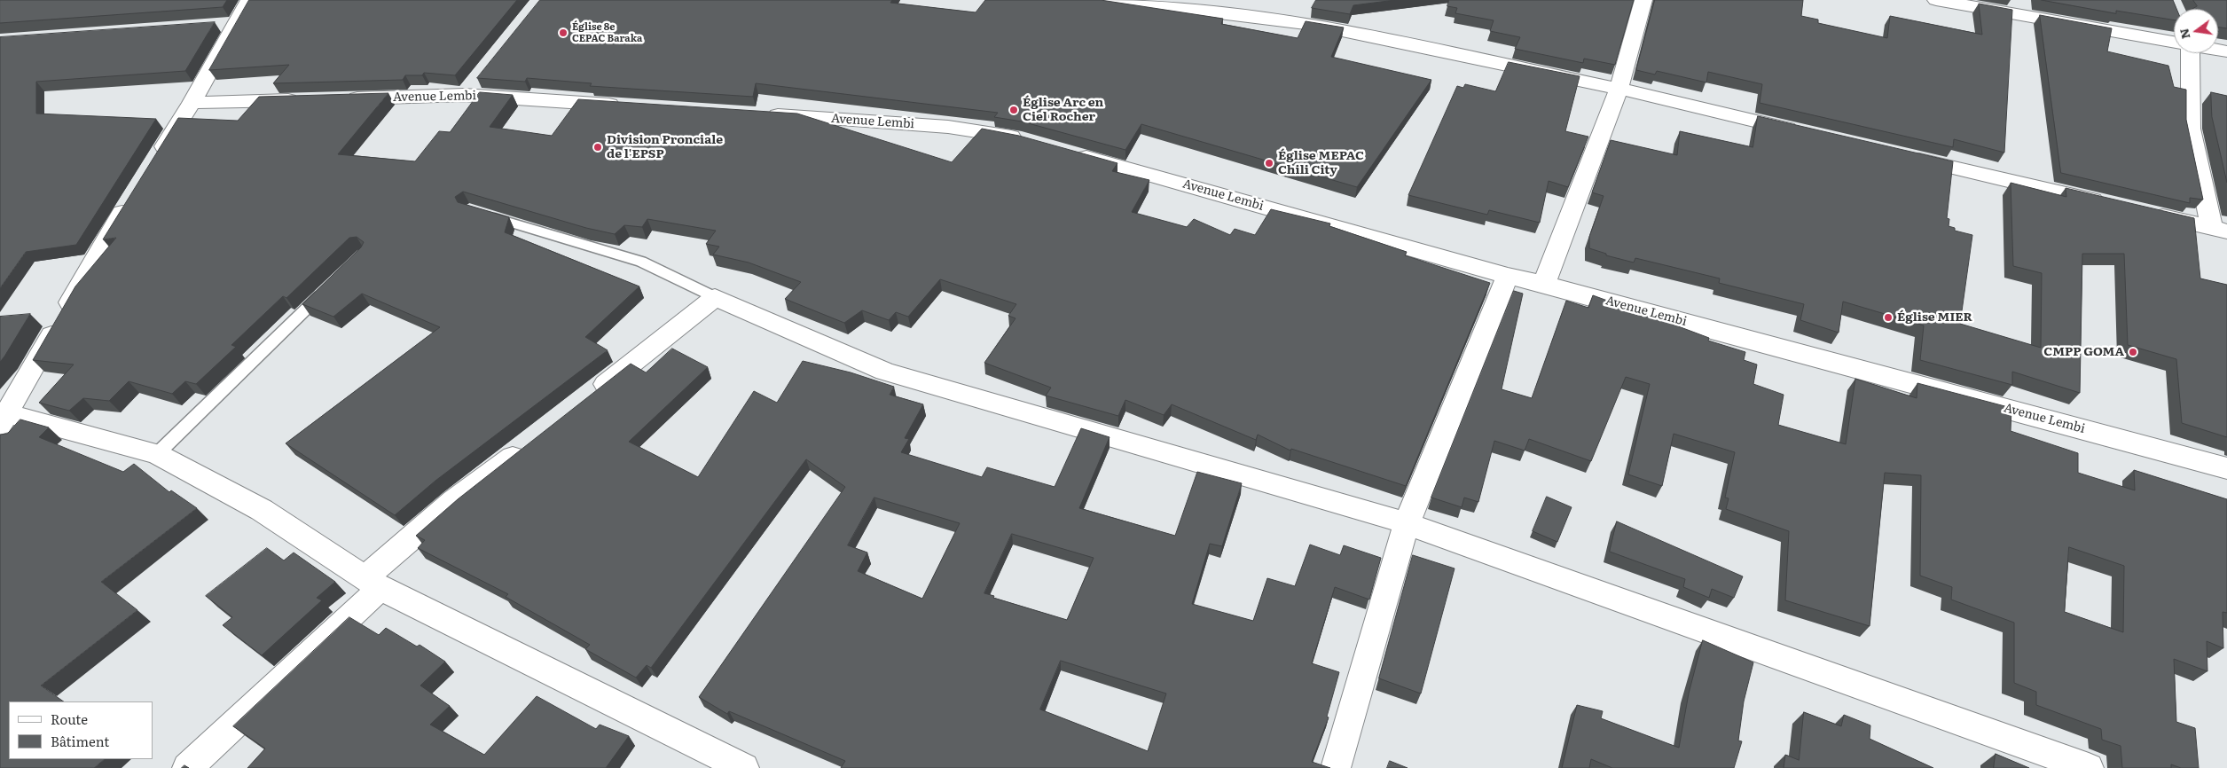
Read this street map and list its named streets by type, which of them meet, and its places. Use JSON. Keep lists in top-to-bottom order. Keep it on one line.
{"streets":{"street":["Avenue Lembi"]},"places":["Église 8e CEPAC Baraka","Église Arc en Ciel Rocher","Division Pronciale de l'EPSP","Église MEPAC Chili City","Église MIER","CMPP GOMA"],"legend":["Route","Bâtiment"],"north":"left"}
